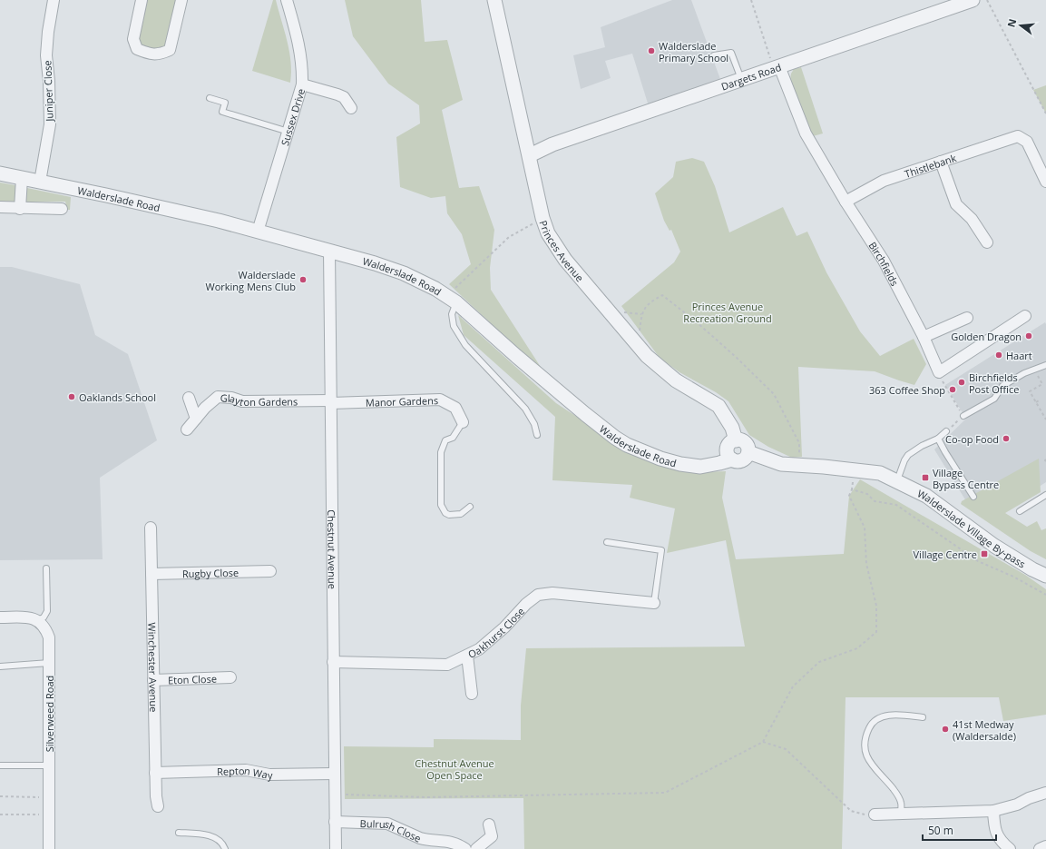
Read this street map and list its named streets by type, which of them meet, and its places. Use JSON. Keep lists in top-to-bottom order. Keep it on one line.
{"streets":{"street":["Dargets Road","Juniper Close","Sussex Drive","Thistlebank","Walderslade Road","Princes Avenue","Birchfields","Glayton Gardens","Manor Gardens","Walderslade Village By-pass","Chestnut Avenue","Rugby Close","Oakhurst Close","Winchester Avenue","Eton Close","Silverweed Road","Repton Way","Bulrush Close"]},"crossings":[["Dargets Road","Princes Avenue"],["Dargets Road","Birchfields"],["Juniper Close","Walderslade Road"],["Sussex Drive","Walderslade Road"],["Thistlebank","Birchfields"],["Walderslade Road","Princes Avenue"],["Walderslade Road","Chestnut Avenue"],["Glayton Gardens","Manor Gardens"],["Glayton Gardens","Chestnut Avenue"],["Manor Gardens","Chestnut Avenue"],["Chestnut Avenue","Oakhurst Close"],["Chestnut Avenue","Repton Way"],["Chestnut Avenue","Bulrush Close"],["Rugby Close","Winchester Avenue"],["Winchester Avenue","Eton Close"],["Winchester Avenue","Repton Way"]],"parks":["Princes Avenue Recreation Ground","Chestnut Avenue Open Space"],"places":{"other":["Walderslade Primary School","Walderslade Working Mens Club","Golden Dragon","Haart","Birchfields Post Office","363 Coffee Shop","Oaklands School","Co-op Food","41st Medway (Waldersalde)"],"transit":["Village Bypass Centre","Village Centre"]},"scale_bar":"50 m","north":"left"}
